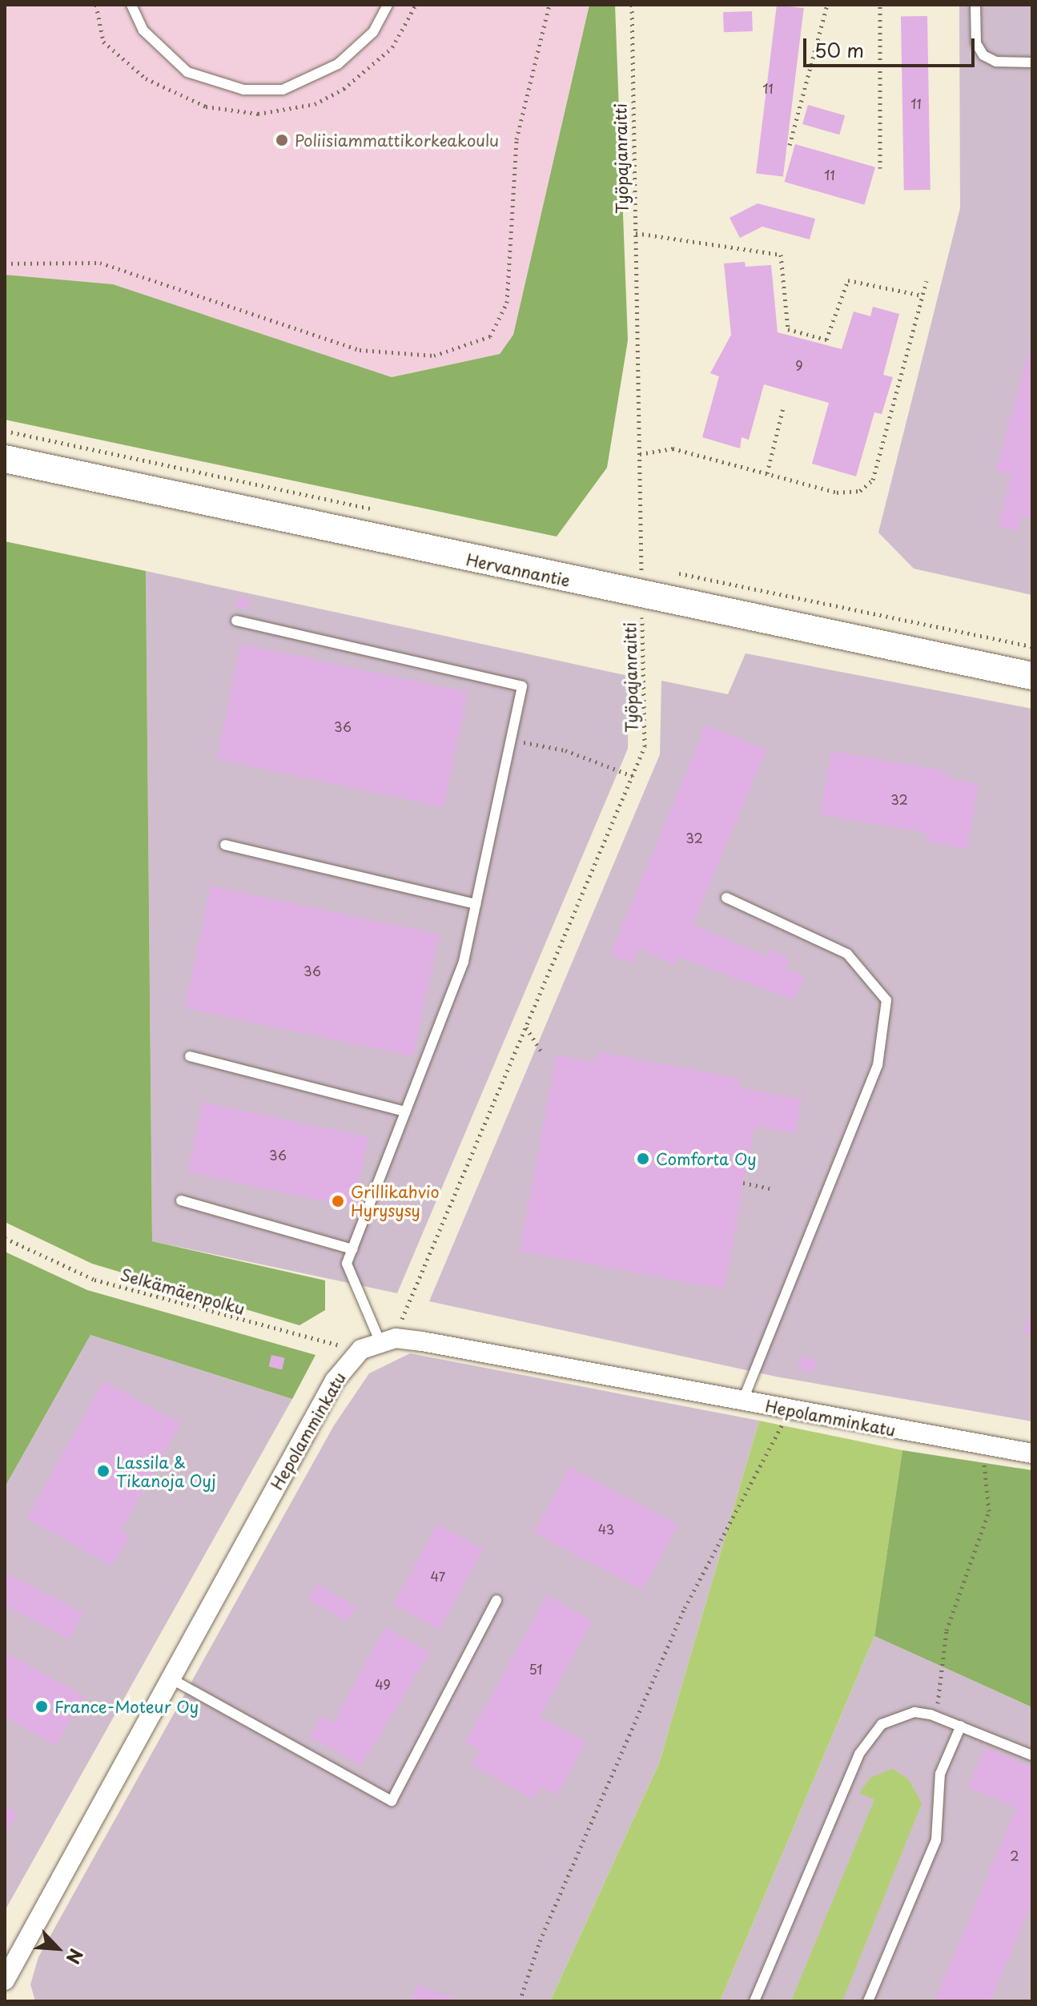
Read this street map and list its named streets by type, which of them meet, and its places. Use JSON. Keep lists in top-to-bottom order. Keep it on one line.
{"streets":{"main road":["Hervannantie"],"street":["Hepolamminkatu"],"path":["Työpajanraitti","Selkämäenpolku"]},"crossings":[["Työpajanraitti","Hervannantie"],["Työpajanraitti","Hepolamminkatu"],["Selkämäenpolku","Hepolamminkatu"]],"places":["Poliisiammattikorkeakoulu","Comforta Oy","Grillikahvio Hyrysysy","Lassila & Tikanoja Oyj","France-Moteur Oy"],"house_numbers":["11","11","11","9","36","32","32","36","36","43","47","51","49","2"],"scale_bar":"50 m","north":"bottom right"}
